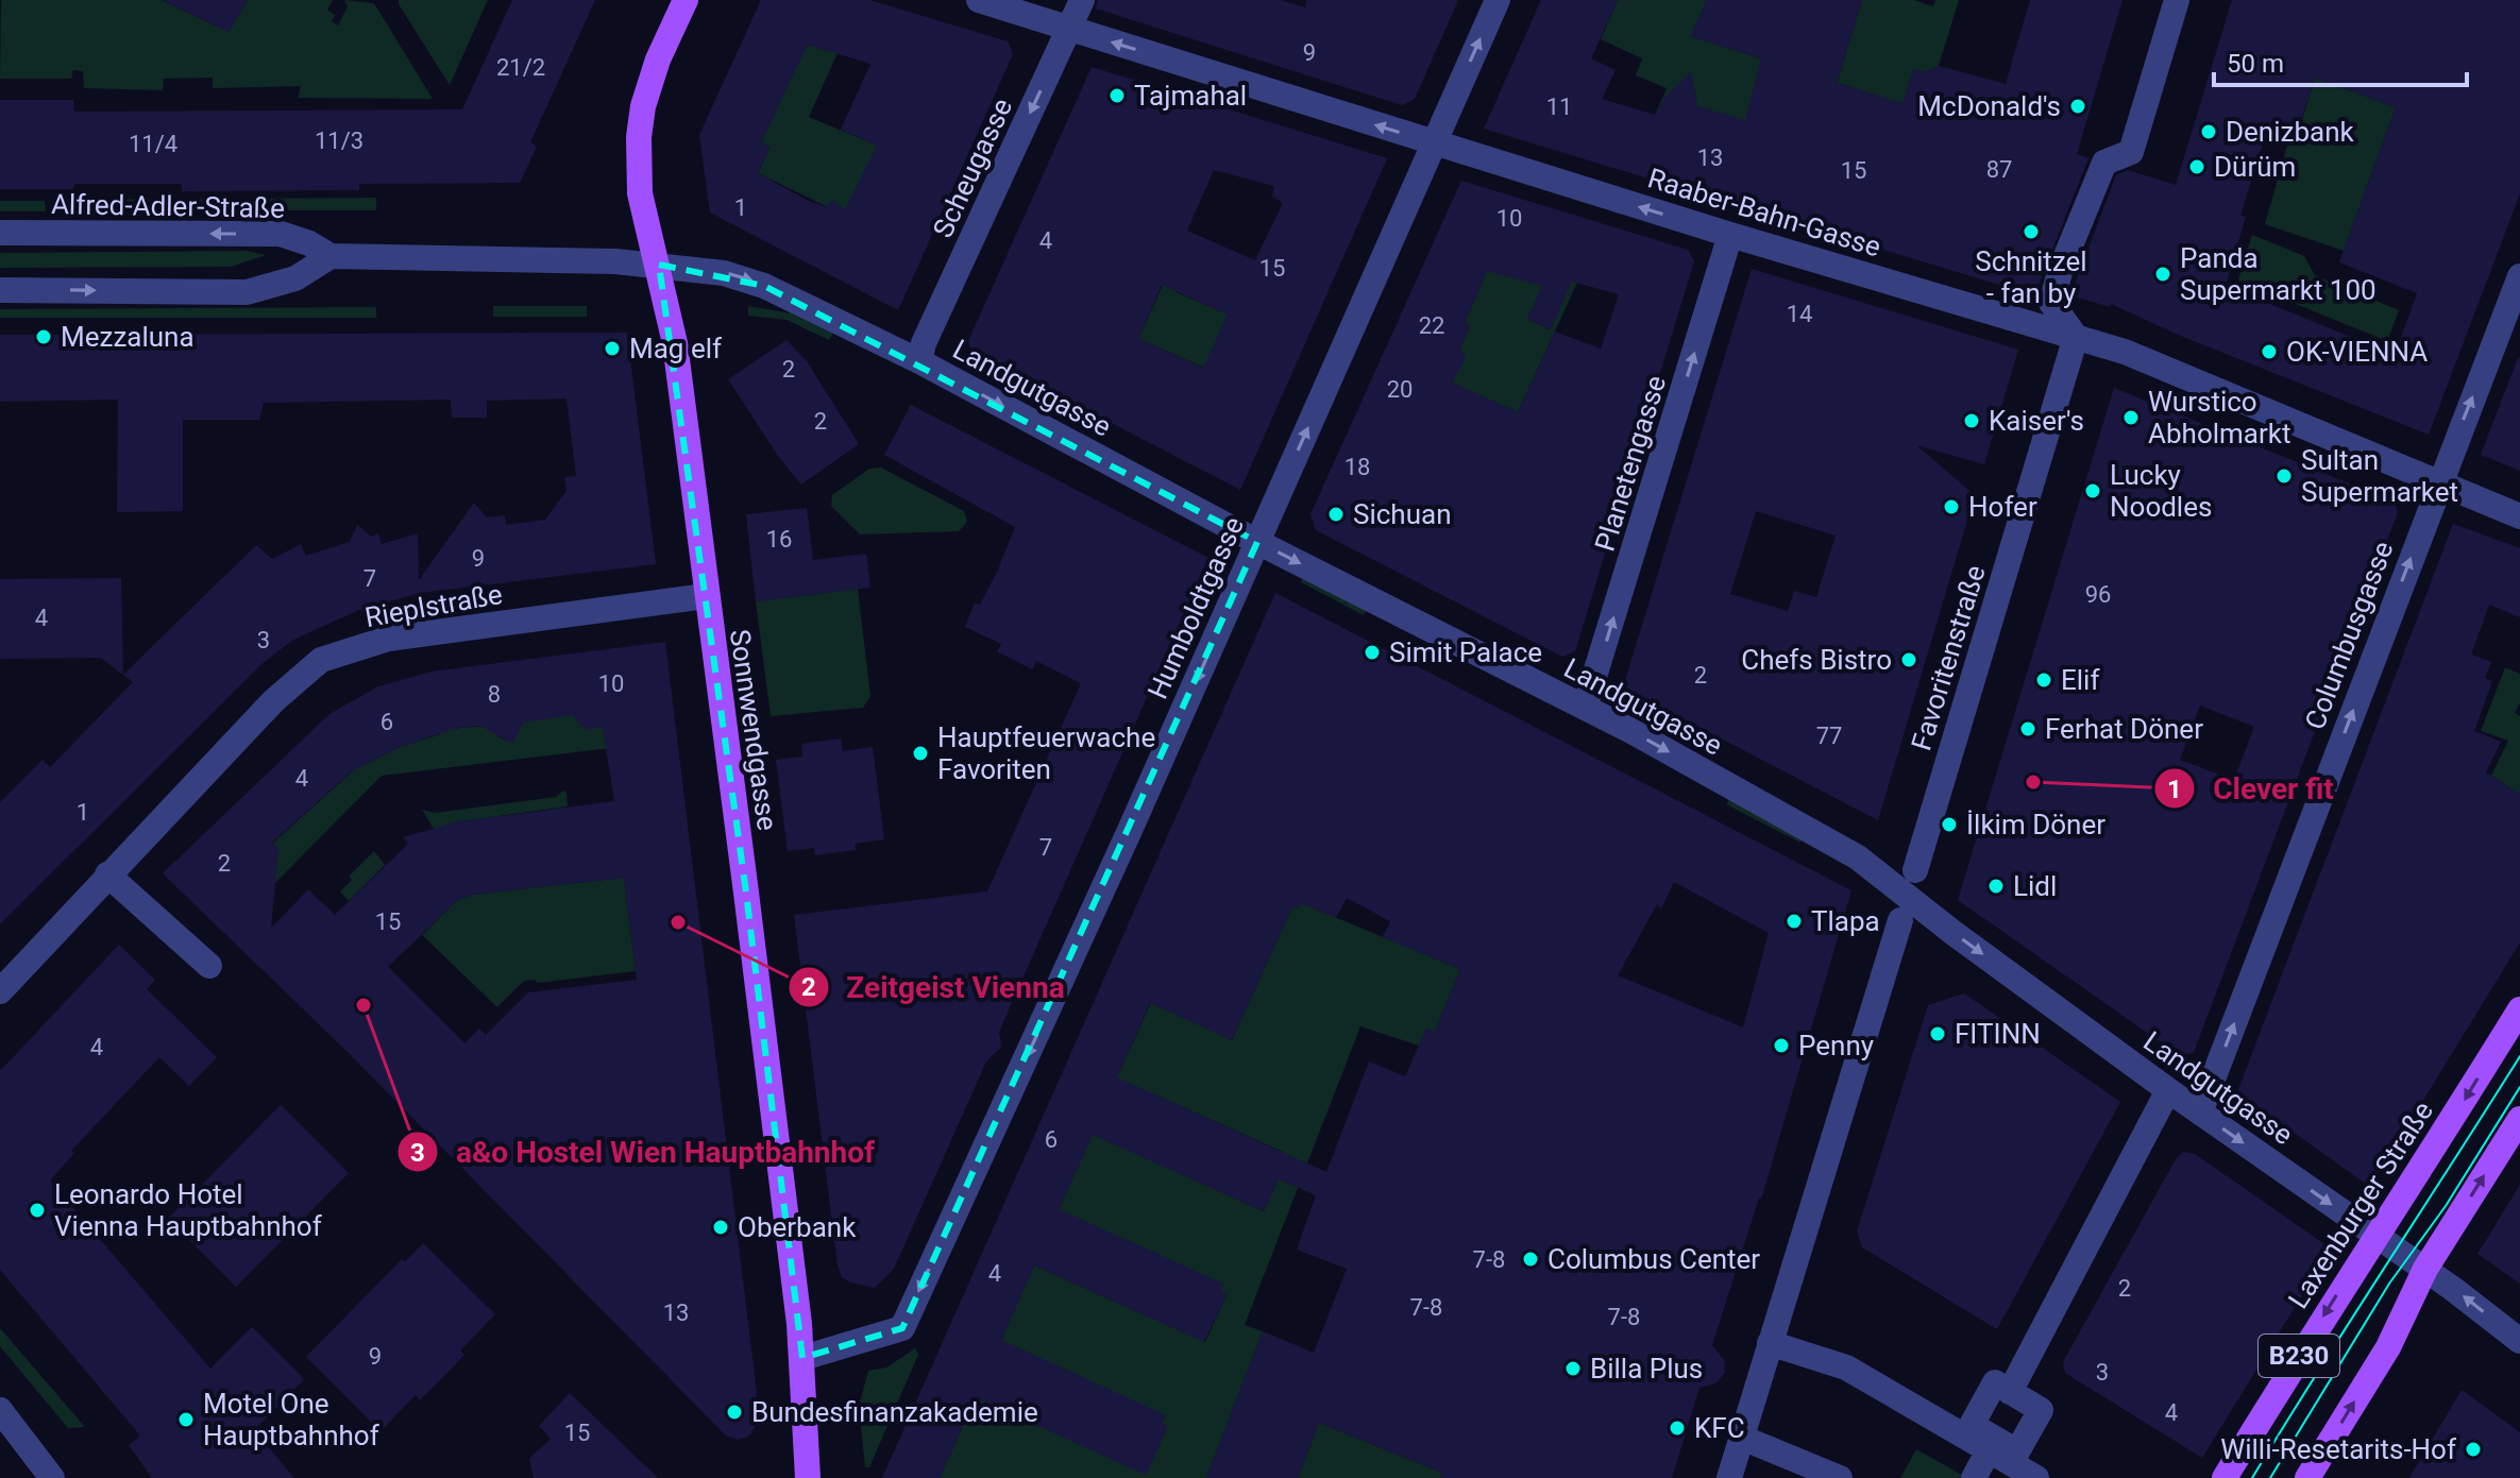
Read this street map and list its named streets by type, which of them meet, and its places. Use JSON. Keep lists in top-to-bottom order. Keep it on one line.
{"streets":{"main road":["Sonnwendgasse","Laxenburger Straße","B230"],"street":["Scheugasse","Alfred-Adler-Straße","Raaber-Bahn-Gasse","Landgutgasse","Planetengasse","Rieplstraße","Humboldtgasse","Columbusgasse","Favoritenstraße"]},"crossings":[["Scheugasse","Raaber-Bahn-Gasse"],["Scheugasse","Landgutgasse"],["Alfred-Adler-Straße","Landgutgasse"],["Alfred-Adler-Straße","Sonnwendgasse"],["Raaber-Bahn-Gasse","Planetengasse"],["Raaber-Bahn-Gasse","Humboldtgasse"],["Raaber-Bahn-Gasse","Columbusgasse"],["Raaber-Bahn-Gasse","Favoritenstraße"],["Landgutgasse","Planetengasse"],["Landgutgasse","Humboldtgasse"],["Landgutgasse","Columbusgasse"],["Landgutgasse","Sonnwendgasse"],["Landgutgasse","Laxenburger Straße"],["Landgutgasse","B230"],["Rieplstraße","Sonnwendgasse"],["Humboldtgasse","Sonnwendgasse"]],"one_way":["Scheugasse","Raaber-Bahn-Gasse","Landgutgasse","Planetengasse","Columbusgasse"],"places":["Tajmahal","McDonald's","Denizbank","Dürüm","Schnitzel - fan by","Panda Supermarkt 100","Mezzaluna","Mag elf","OK-VIENNA","Wurstico Abholmarkt","Kaiser's","Sultan Supermarket","Lucky Noodles","Hofer","Sichuan","Simit Palace","Chefs Bistro","Elif","Ferhat Döner","Hauptfeuerwache Favoriten","Clever fit","İlkim Döner","Lidl","Tlapa","Zeitgeist Vienna","a&o Hostel Wien Hauptbahnhof","FITINN","Penny","Leonardo Hotel Vienna Hauptbahnhof","Oberbank","Columbus Center","Billa Plus","Bundesfinanzakademie","Motel One Hauptbahnhof","KFC","Willi-Resetarits-Hof"],"house_numbers":["9","21/2","11","11/3","11/4","13","87","15","1","10","4","15","14","22","2","20","2","18","16","9","7","96","4","3","2","10","8","6","77","4","1","7","2","15","4","6","7-8","4","2","7-8","13","7-8","9","3","4","15"],"scale_bar":"50 m"}
